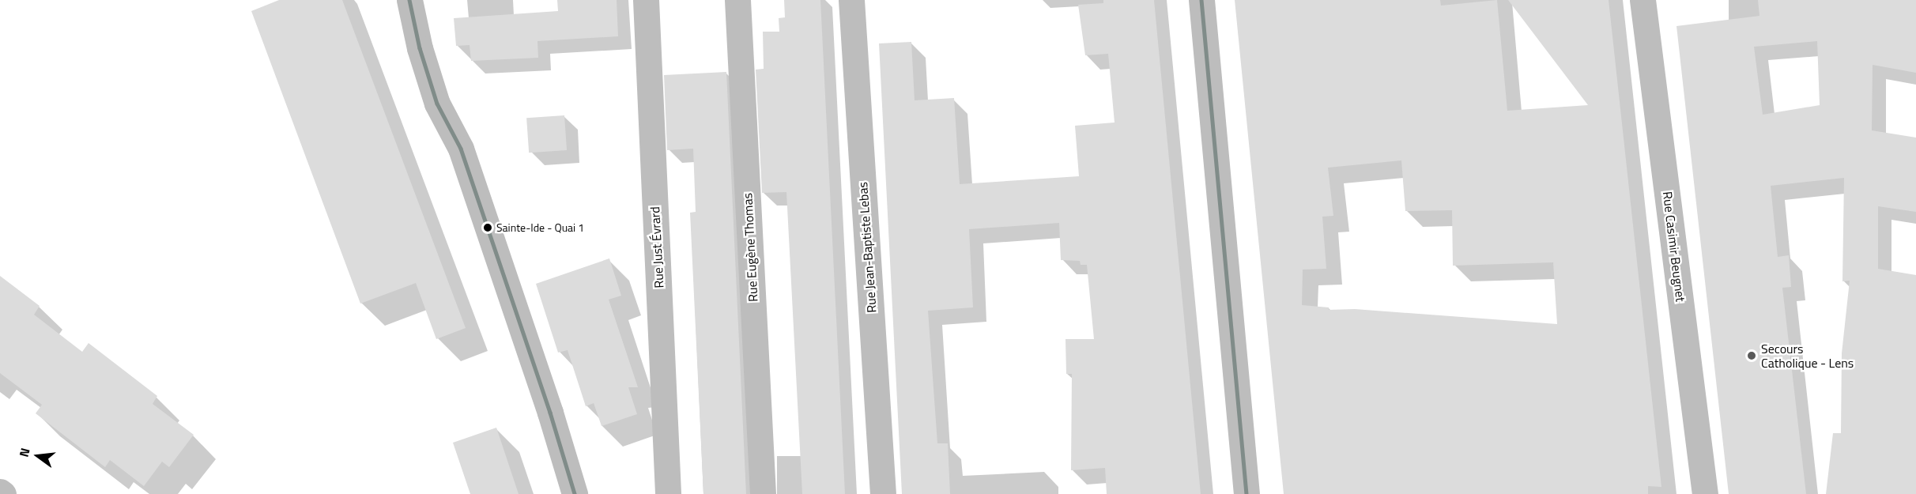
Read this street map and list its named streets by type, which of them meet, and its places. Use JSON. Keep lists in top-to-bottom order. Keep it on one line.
{"streets":{"street":["Rue Casimir Beugnet","Rue Just Évrard","Rue Eugène Thomas","Rue Jean-Baptiste Lebas"]},"places":["Sainte-Ide - Quai 1","Secours Catholique - Lens"],"north":"left"}
